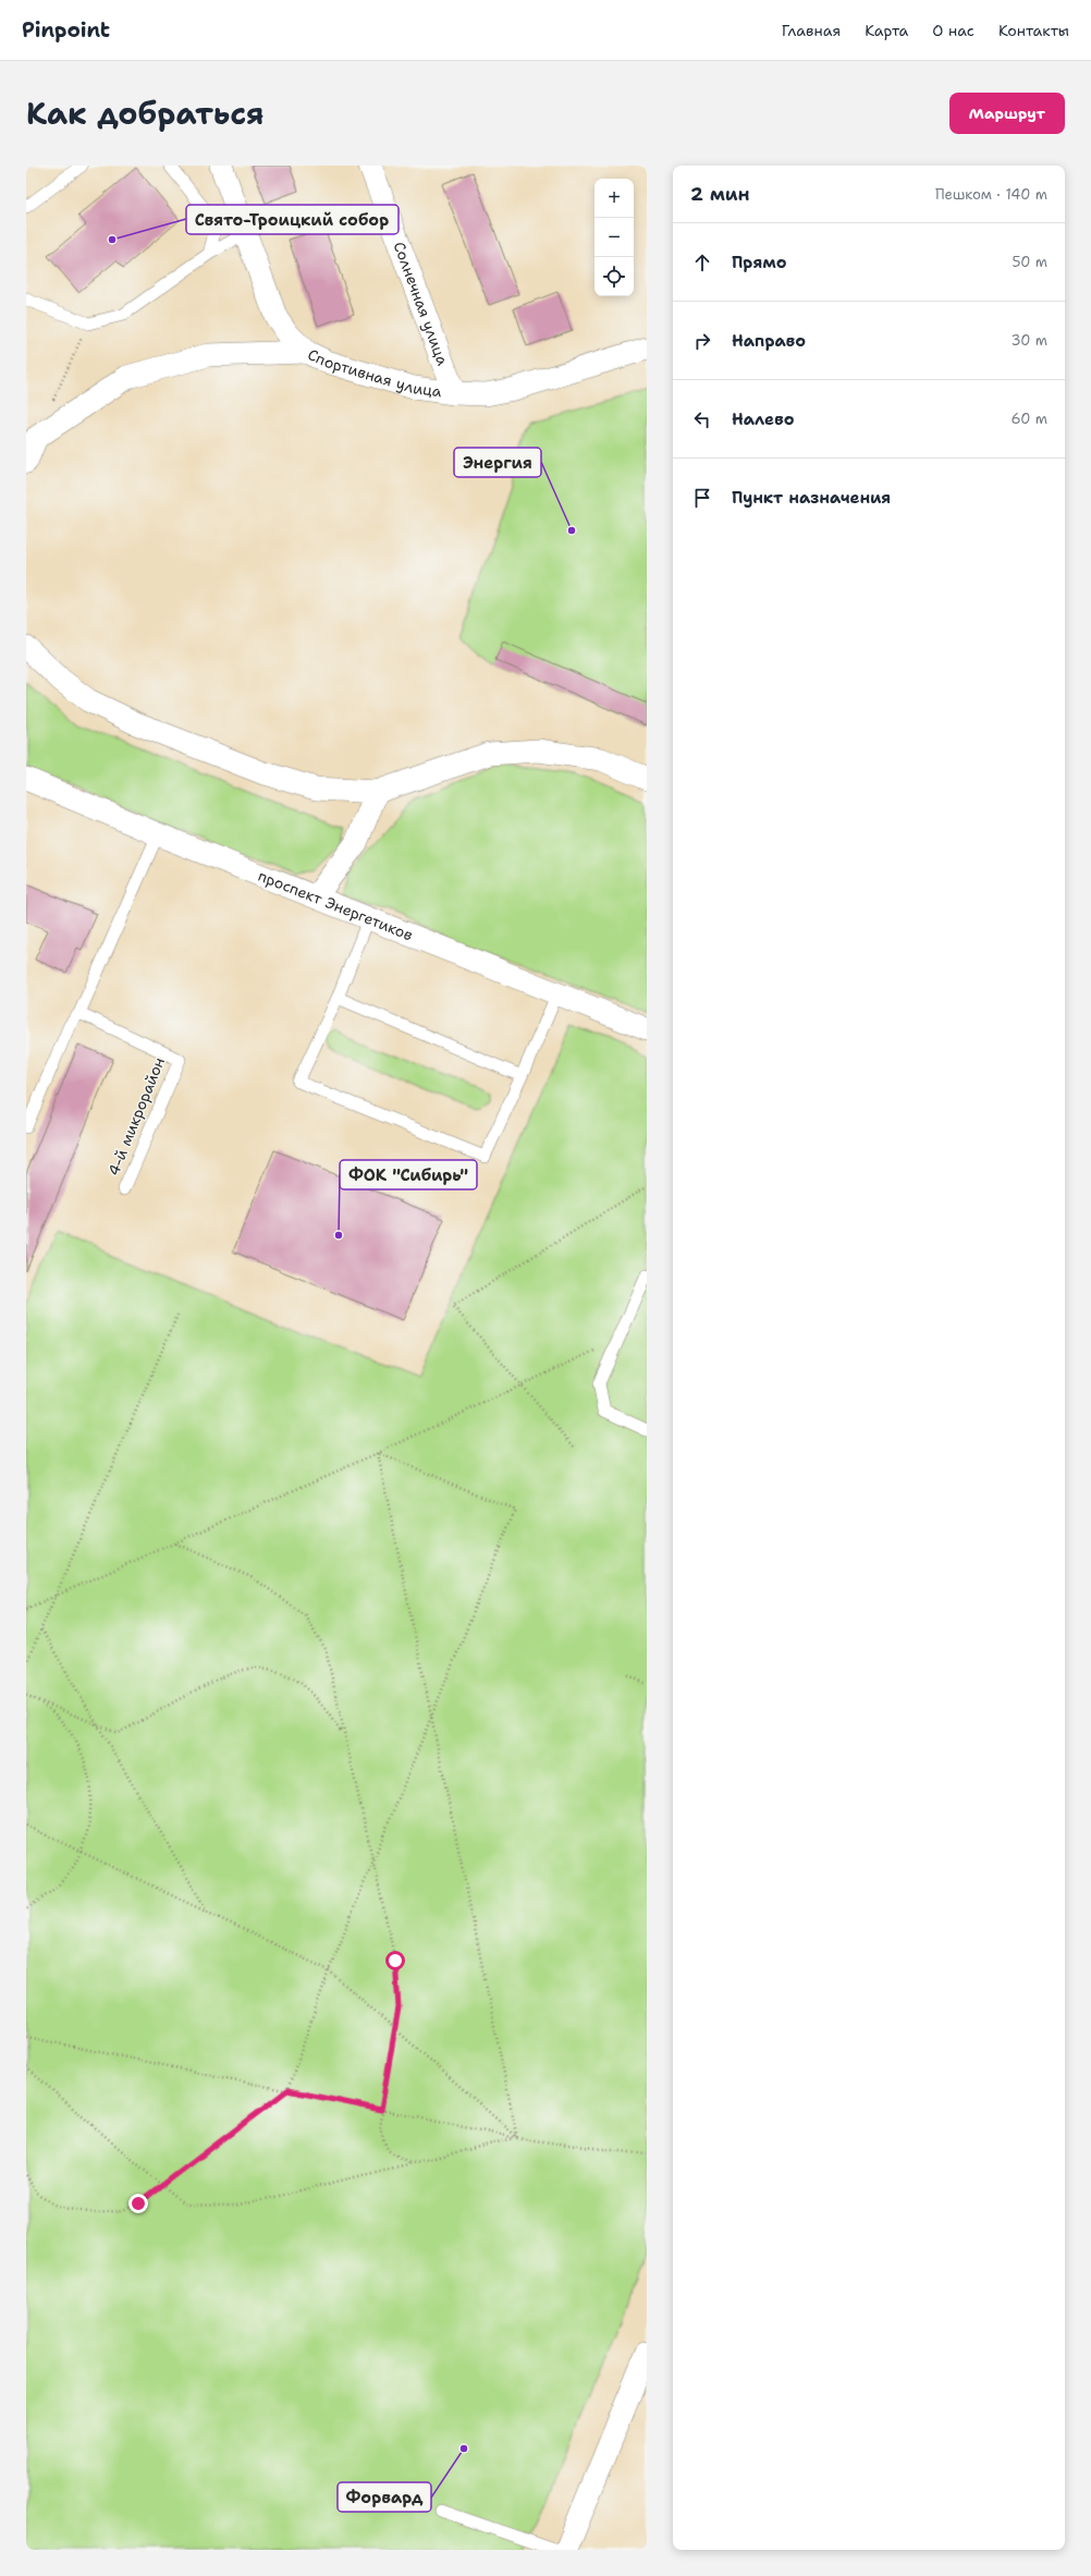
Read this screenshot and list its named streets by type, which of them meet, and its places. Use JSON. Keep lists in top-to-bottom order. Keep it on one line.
{"streets":{"street":["Солнечная улица","Спортивная улица","проспект Энергетиков"],"lane":["4-й микрорайон"]},"crossings":[["Солнечная улица","Спортивная улица"]],"places":["Свято-Троицкий собор","Энергия","ФОК \"Сибирь\"","Форвард"],"page":{"header":"Pinpoint","nav":["Главная","Карта","О нас","Контакты"],"title":"Как добраться","buttons":"Маршрут","heading":["2 мин","Пешком · 140 m"],"map_buttons":["+","−"],"list":[["Прямо","50 m"],["Направо","30 m"],["Налево","60 m"],"Пункт назначения"]}}
